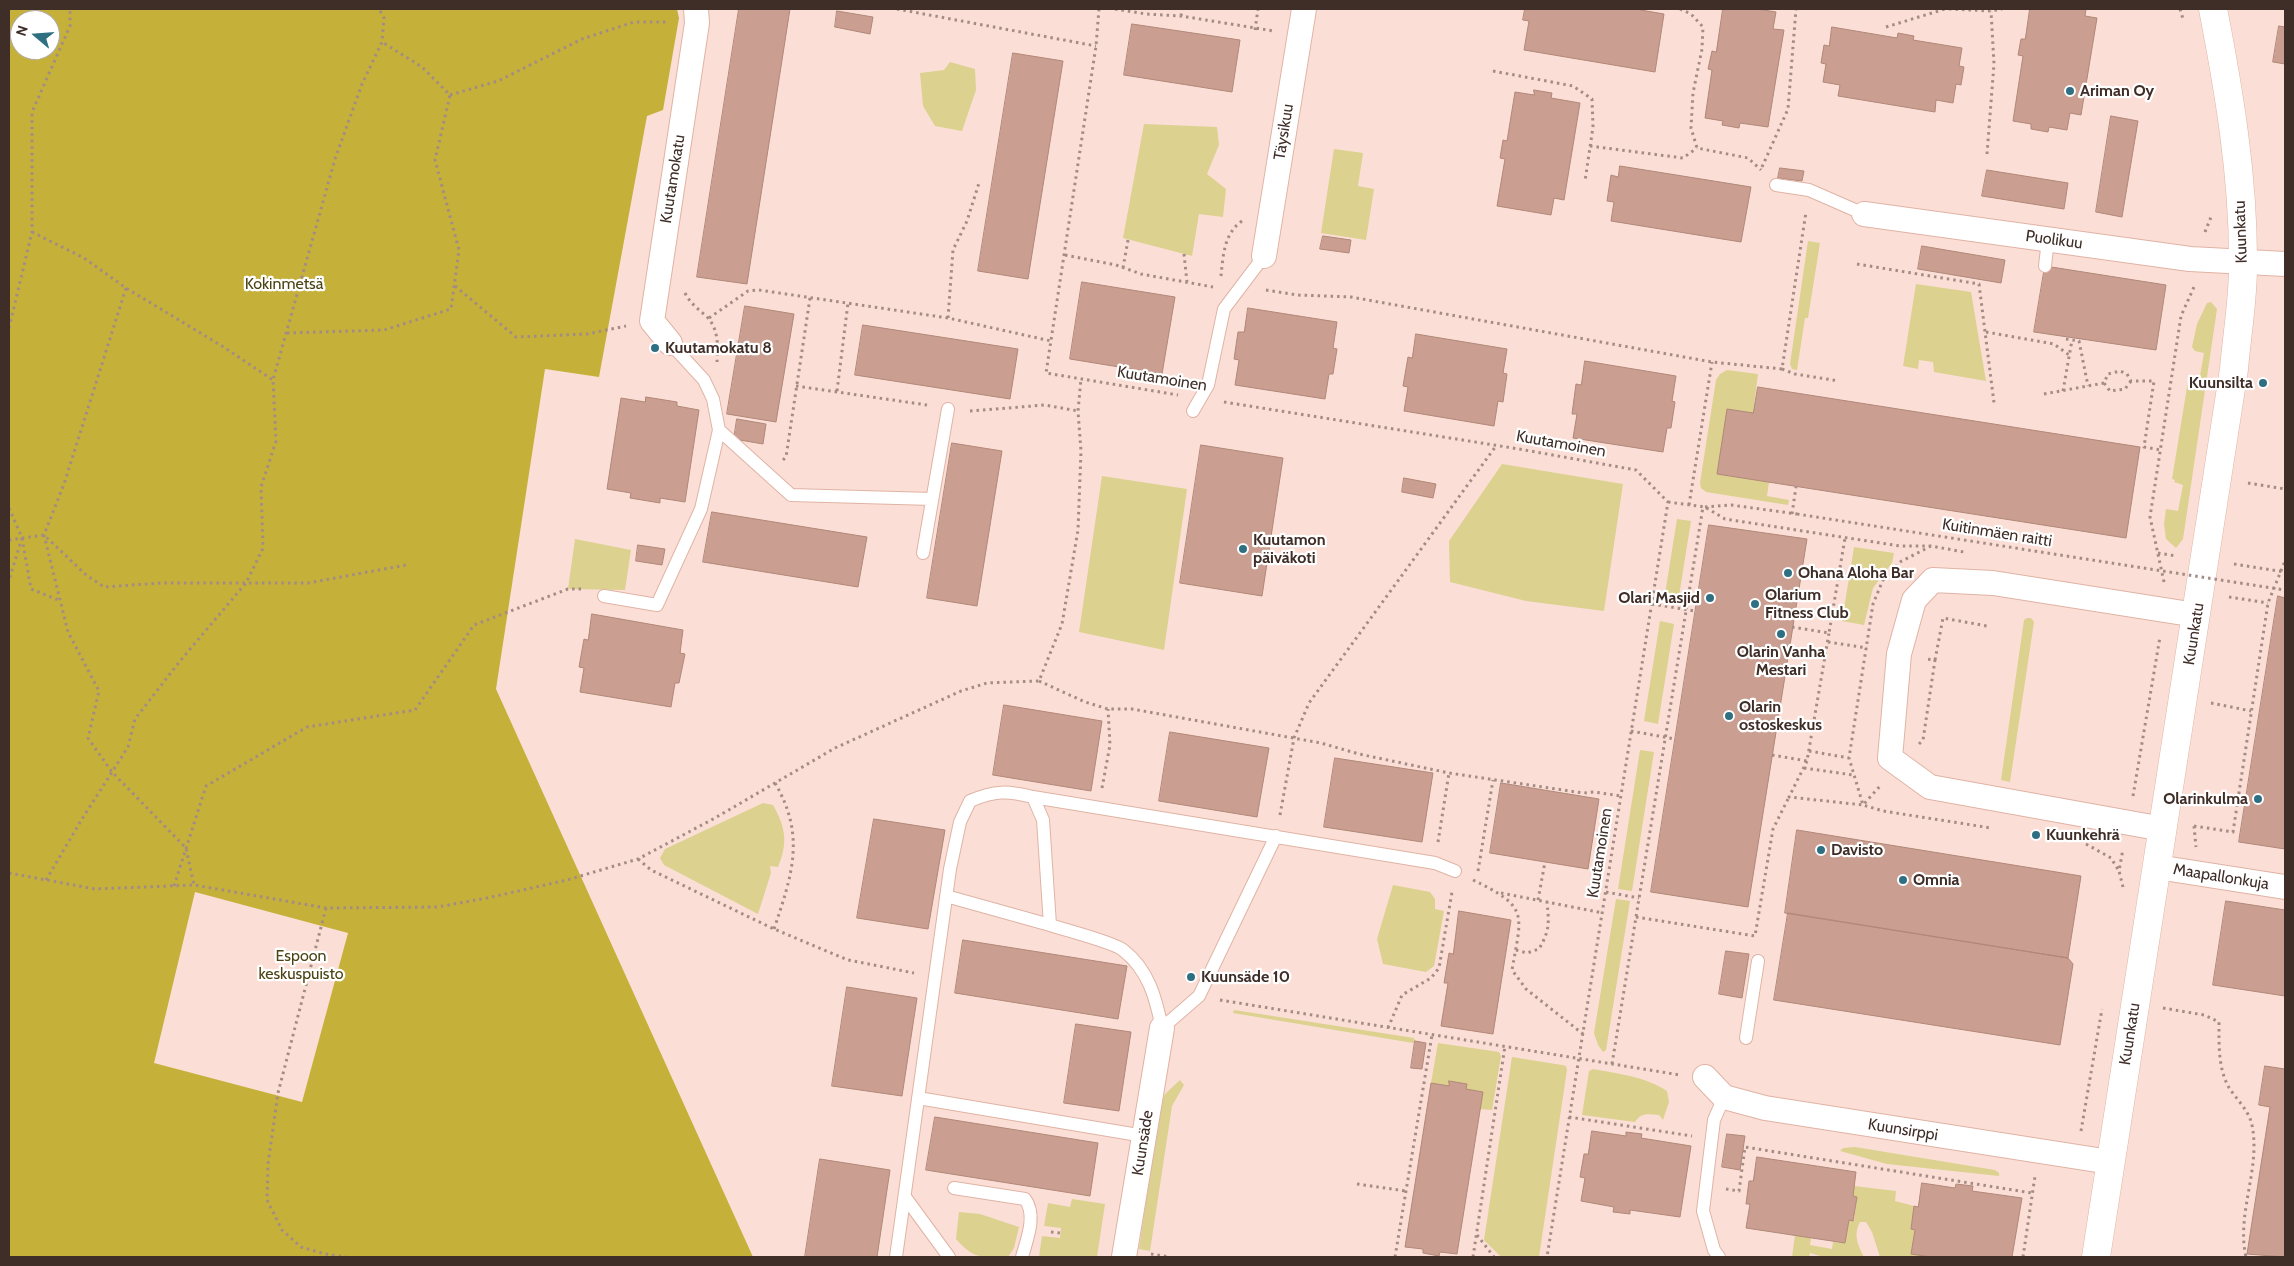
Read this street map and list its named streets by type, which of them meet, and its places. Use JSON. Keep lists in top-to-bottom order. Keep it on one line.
{"streets":{"main road":["Kuunkatu"],"street":["Täysikuu","Kuutamokatu","Puolikuu","Maapallonkuja","Kuunsirppi","Kuunsäde"],"path":["Kuutamoinen","Kuitinmäen raitti"]},"crossings":[["Kuunkatu","Puolikuu"],["Kuunkatu","Maapallonkuja"],["Kuunkatu","Kuunsirppi"]],"parks":["Kokinmetsä","Espoon keskuspuisto"],"places":["Ariman Oy","Kuutamokatu 8","Kuunsilta","Kuutamon päiväkoti","Ohana Aloha Bar","Olari Masjid","Olarium Fitness Club","Olarin Vanha Mestari","Olarin ostoskeskus","Olarinkulma","Kuunkehrä","Davisto","Omnia","Kuunsäde 10"],"north":"left"}
